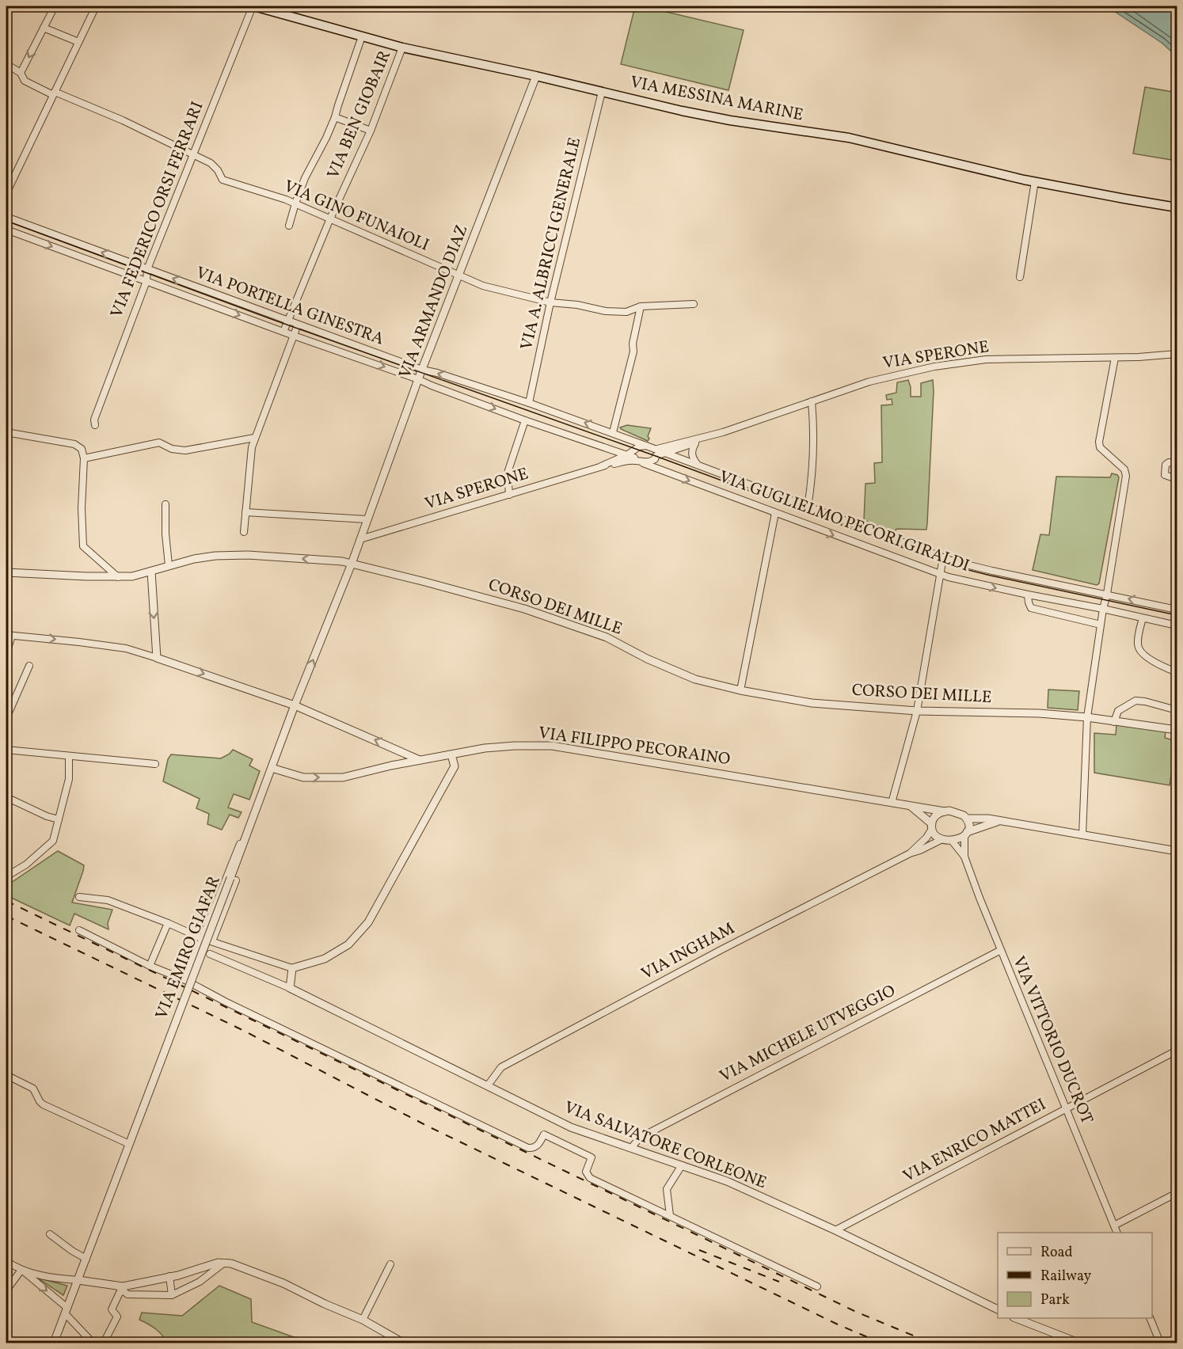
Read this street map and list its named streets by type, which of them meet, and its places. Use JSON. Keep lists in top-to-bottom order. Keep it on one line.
{"streets":{"main road":["VIA MESSINA MARINE"],"street":["VIA BEN GIOBAIR","VIA FEDERICO ORSI FERRARI","VIA GINO FUNAIOLI","VIA A. ALBRICCI GENERALE","VIA ARMANDO DIAZ","VIA PORTELLA GINESTRA","VIA SPERONE","VIA GUGLIELMO PECORI GIRALDI","CORSO DEI MILLE","VIA FILIPPO PECORAINO","VIA EMIRO GIAFAR","VIA INGHAM","VIA MICHELE UTVEGGIO","VIA VITTORIO DUCROT","VIA ENRICO MATTEI","VIA SALVATORE CORLEONE"]},"crossings":[["VIA MESSINA MARINE","VIA BEN GIOBAIR"],["VIA MESSINA MARINE","VIA FEDERICO ORSI FERRARI"],["VIA MESSINA MARINE","VIA A. ALBRICCI GENERALE"],["VIA MESSINA MARINE","VIA ARMANDO DIAZ"],["VIA BEN GIOBAIR","VIA GINO FUNAIOLI"],["VIA BEN GIOBAIR","VIA PORTELLA GINESTRA"],["VIA FEDERICO ORSI FERRARI","VIA GINO FUNAIOLI"],["VIA FEDERICO ORSI FERRARI","VIA PORTELLA GINESTRA"],["VIA GINO FUNAIOLI","VIA A. ALBRICCI GENERALE"],["VIA GINO FUNAIOLI","VIA ARMANDO DIAZ"],["VIA ARMANDO DIAZ","VIA PORTELLA GINESTRA"],["VIA ARMANDO DIAZ","VIA SPERONE"],["VIA ARMANDO DIAZ","VIA GUGLIELMO PECORI GIRALDI"],["VIA ARMANDO DIAZ","CORSO DEI MILLE"],["VIA ARMANDO DIAZ","VIA EMIRO GIAFAR"],["VIA PORTELLA GINESTRA","VIA GUGLIELMO PECORI GIRALDI"],["CORSO DEI MILLE","VIA EMIRO GIAFAR"],["VIA FILIPPO PECORAINO","VIA EMIRO GIAFAR"],["VIA INGHAM","VIA SALVATORE CORLEONE"],["VIA MICHELE UTVEGGIO","VIA VITTORIO DUCROT"],["VIA MICHELE UTVEGGIO","VIA SALVATORE CORLEONE"],["VIA VITTORIO DUCROT","VIA ENRICO MATTEI"],["VIA ENRICO MATTEI","VIA SALVATORE CORLEONE"]],"legend":["Road","Railway","Park"]}
